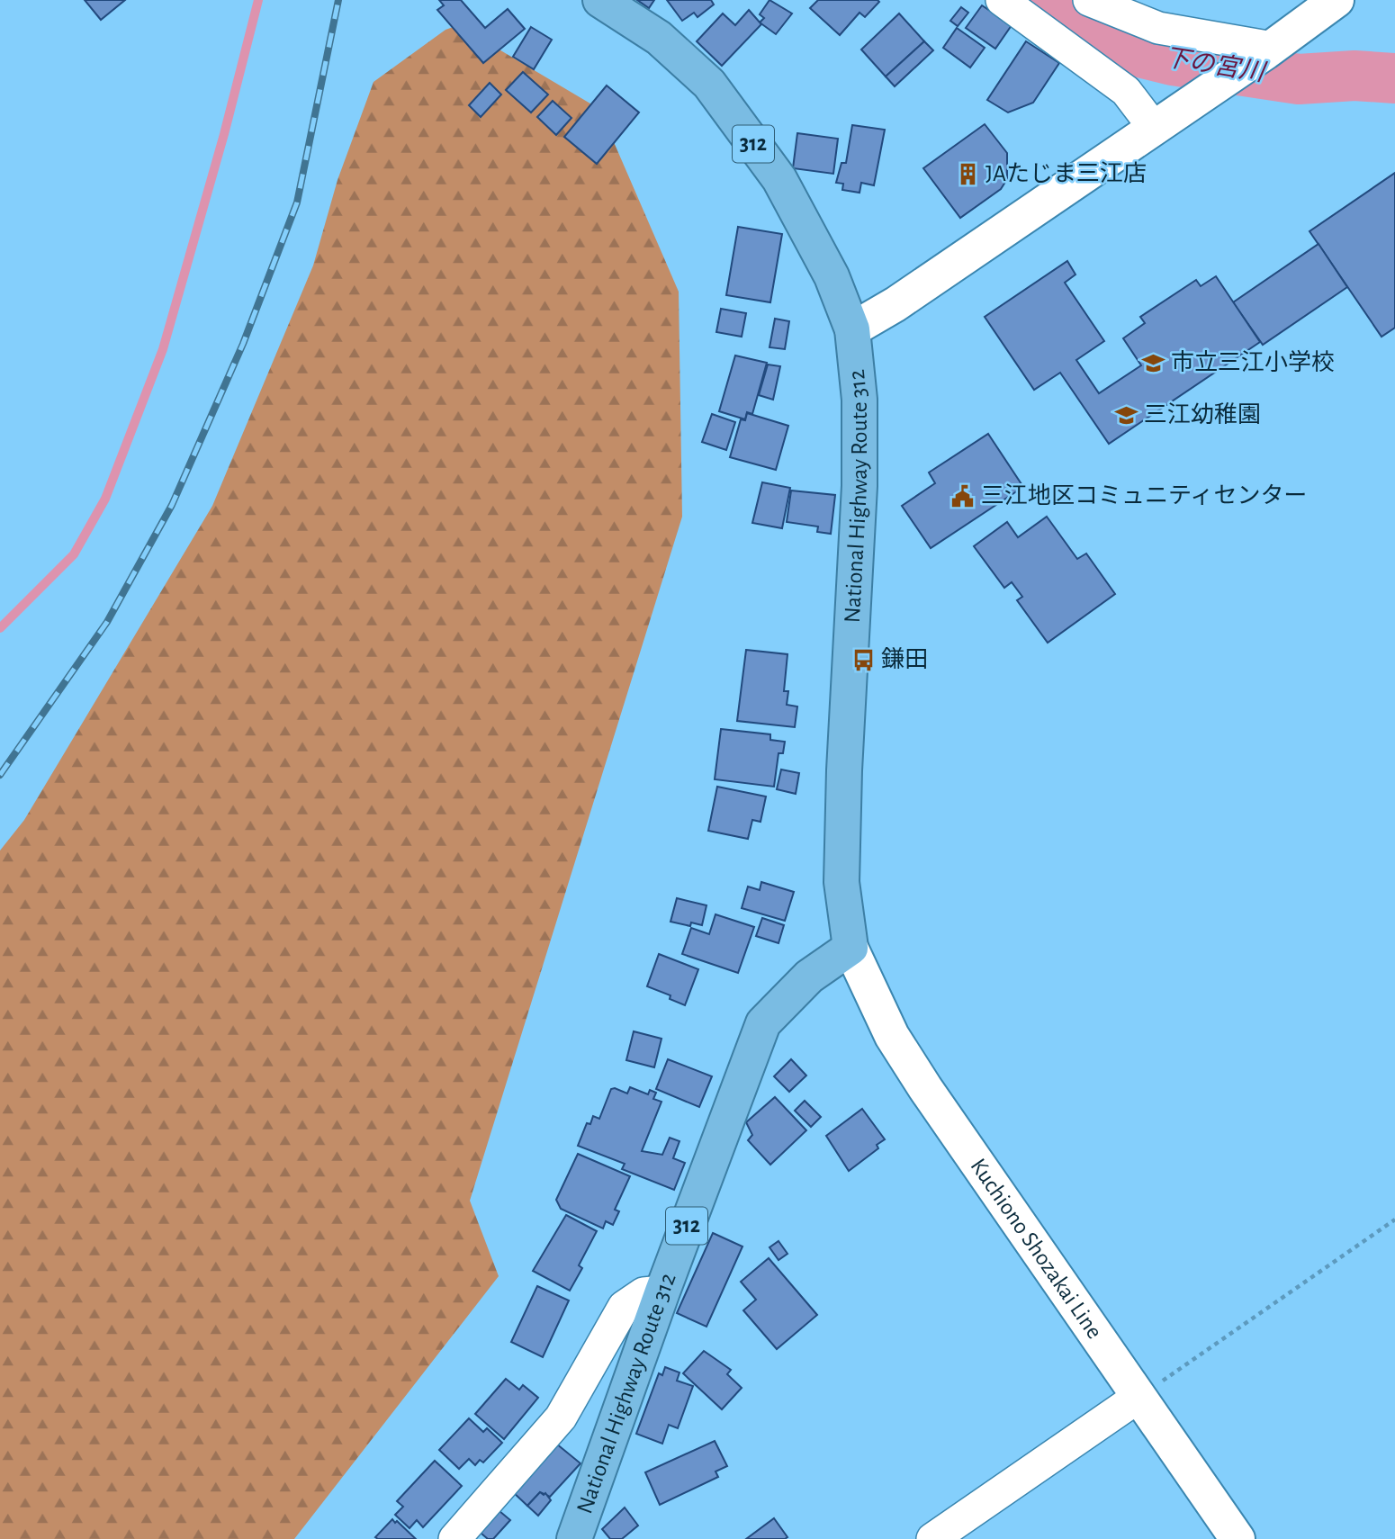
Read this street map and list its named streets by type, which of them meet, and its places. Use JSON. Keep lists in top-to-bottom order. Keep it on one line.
{"streets":{"highway":["312","National Highway Route 312"],"main road":["Kuchiono Shozakai Line"]},"crossings":[["National Highway Route 312","Kuchiono Shozakai Line"]],"water":["下の宮川"],"places":{"building":["JAたじま三江店"],"school or university":["市立三江小学校","三江幼稚園"],"public building":["三江地区コミュニティセンター"],"bus stop":["鎌田"]}}
